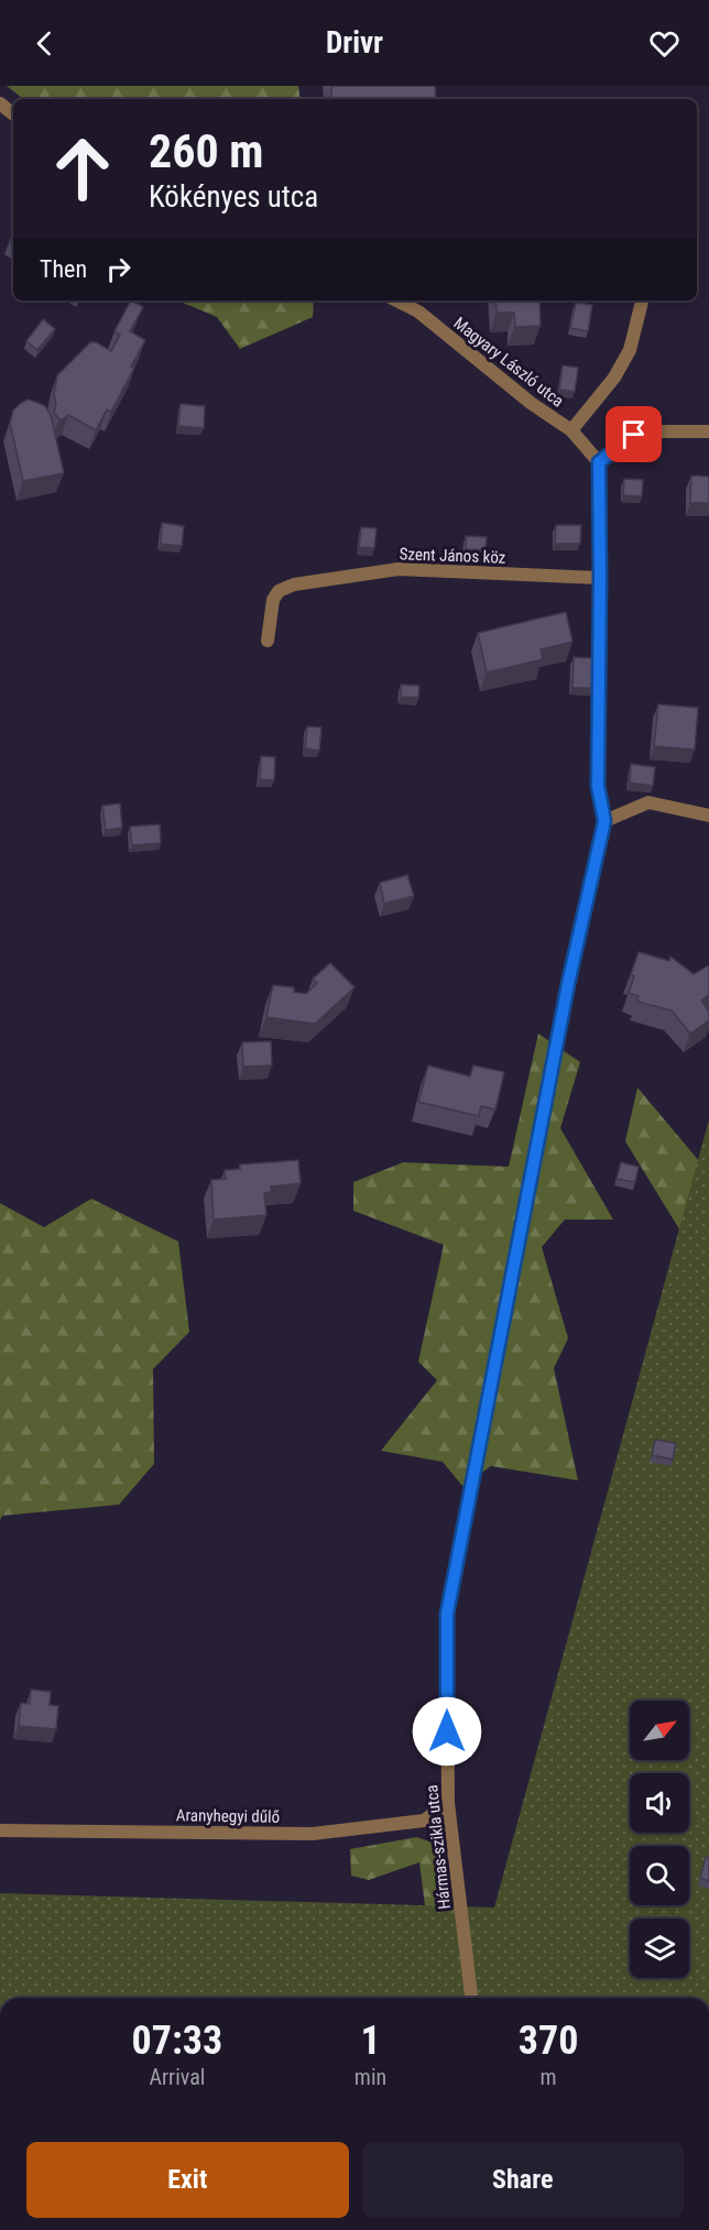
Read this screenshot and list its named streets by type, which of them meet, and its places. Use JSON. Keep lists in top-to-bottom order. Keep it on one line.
{"streets":{"street":["Magyary László utca","Szent János köz","Aranyhegyi dűlő","Hármas-szikla utca"]},"crossings":[["Aranyhegyi dűlő","Hármas-szikla utca"]],"north":"top right","page":{"header":"Drivr","turn":["260 m","Kökényes utca"],"then":"Then","eta":["07:33","Arrival","1","min","370","m"],"buttons":["Exit","Share"]}}
